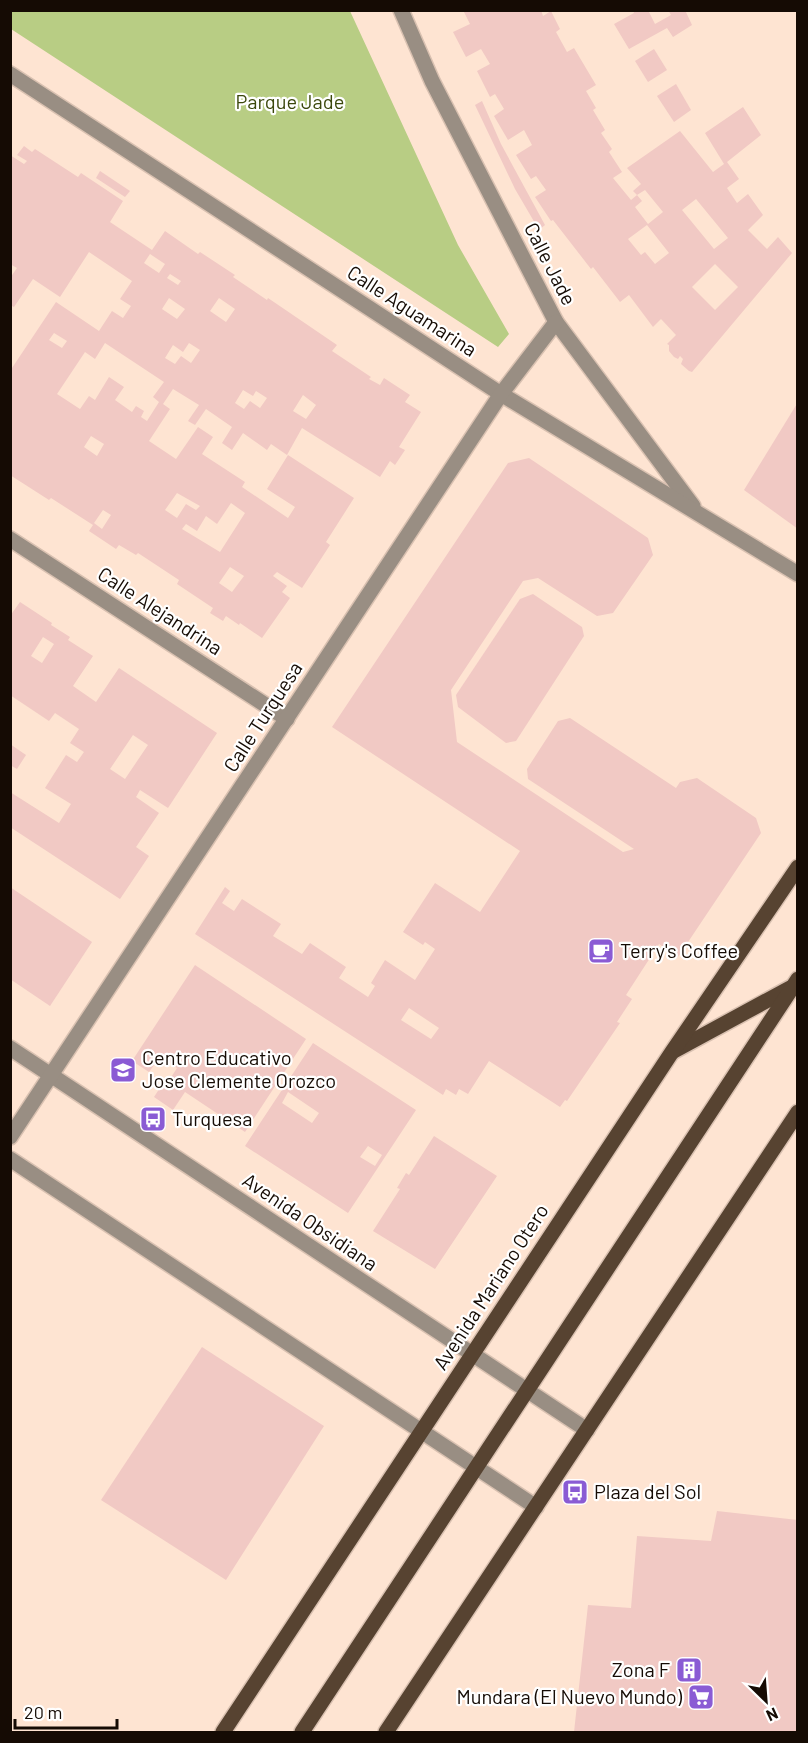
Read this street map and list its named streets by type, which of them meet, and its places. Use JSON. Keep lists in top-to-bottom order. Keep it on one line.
{"streets":{"main road":["Avenida Mariano Otero"],"street":["Calle Jade","Calle Aguamarina","Calle Alejandrina","Calle Turquesa","Avenida Obsidiana"]},"crossings":[["Calle Jade","Calle Aguamarina"],["Calle Jade","Calle Turquesa"],["Calle Aguamarina","Calle Turquesa"],["Calle Alejandrina","Calle Turquesa"],["Calle Turquesa","Avenida Obsidiana"],["Avenida Obsidiana","Avenida Mariano Otero"]],"parks":["Parque Jade"],"places":{"cafe":["Terry's Coffee"],"school or university":["Centro Educativo Jose Clemente Orozco"],"bus stop":["Turquesa","Plaza del Sol"],"building":["Zona F"],"supermarket":["Mundara (El Nuevo Mundo)"]},"scale_bar":"20 m","north":"bottom right"}
